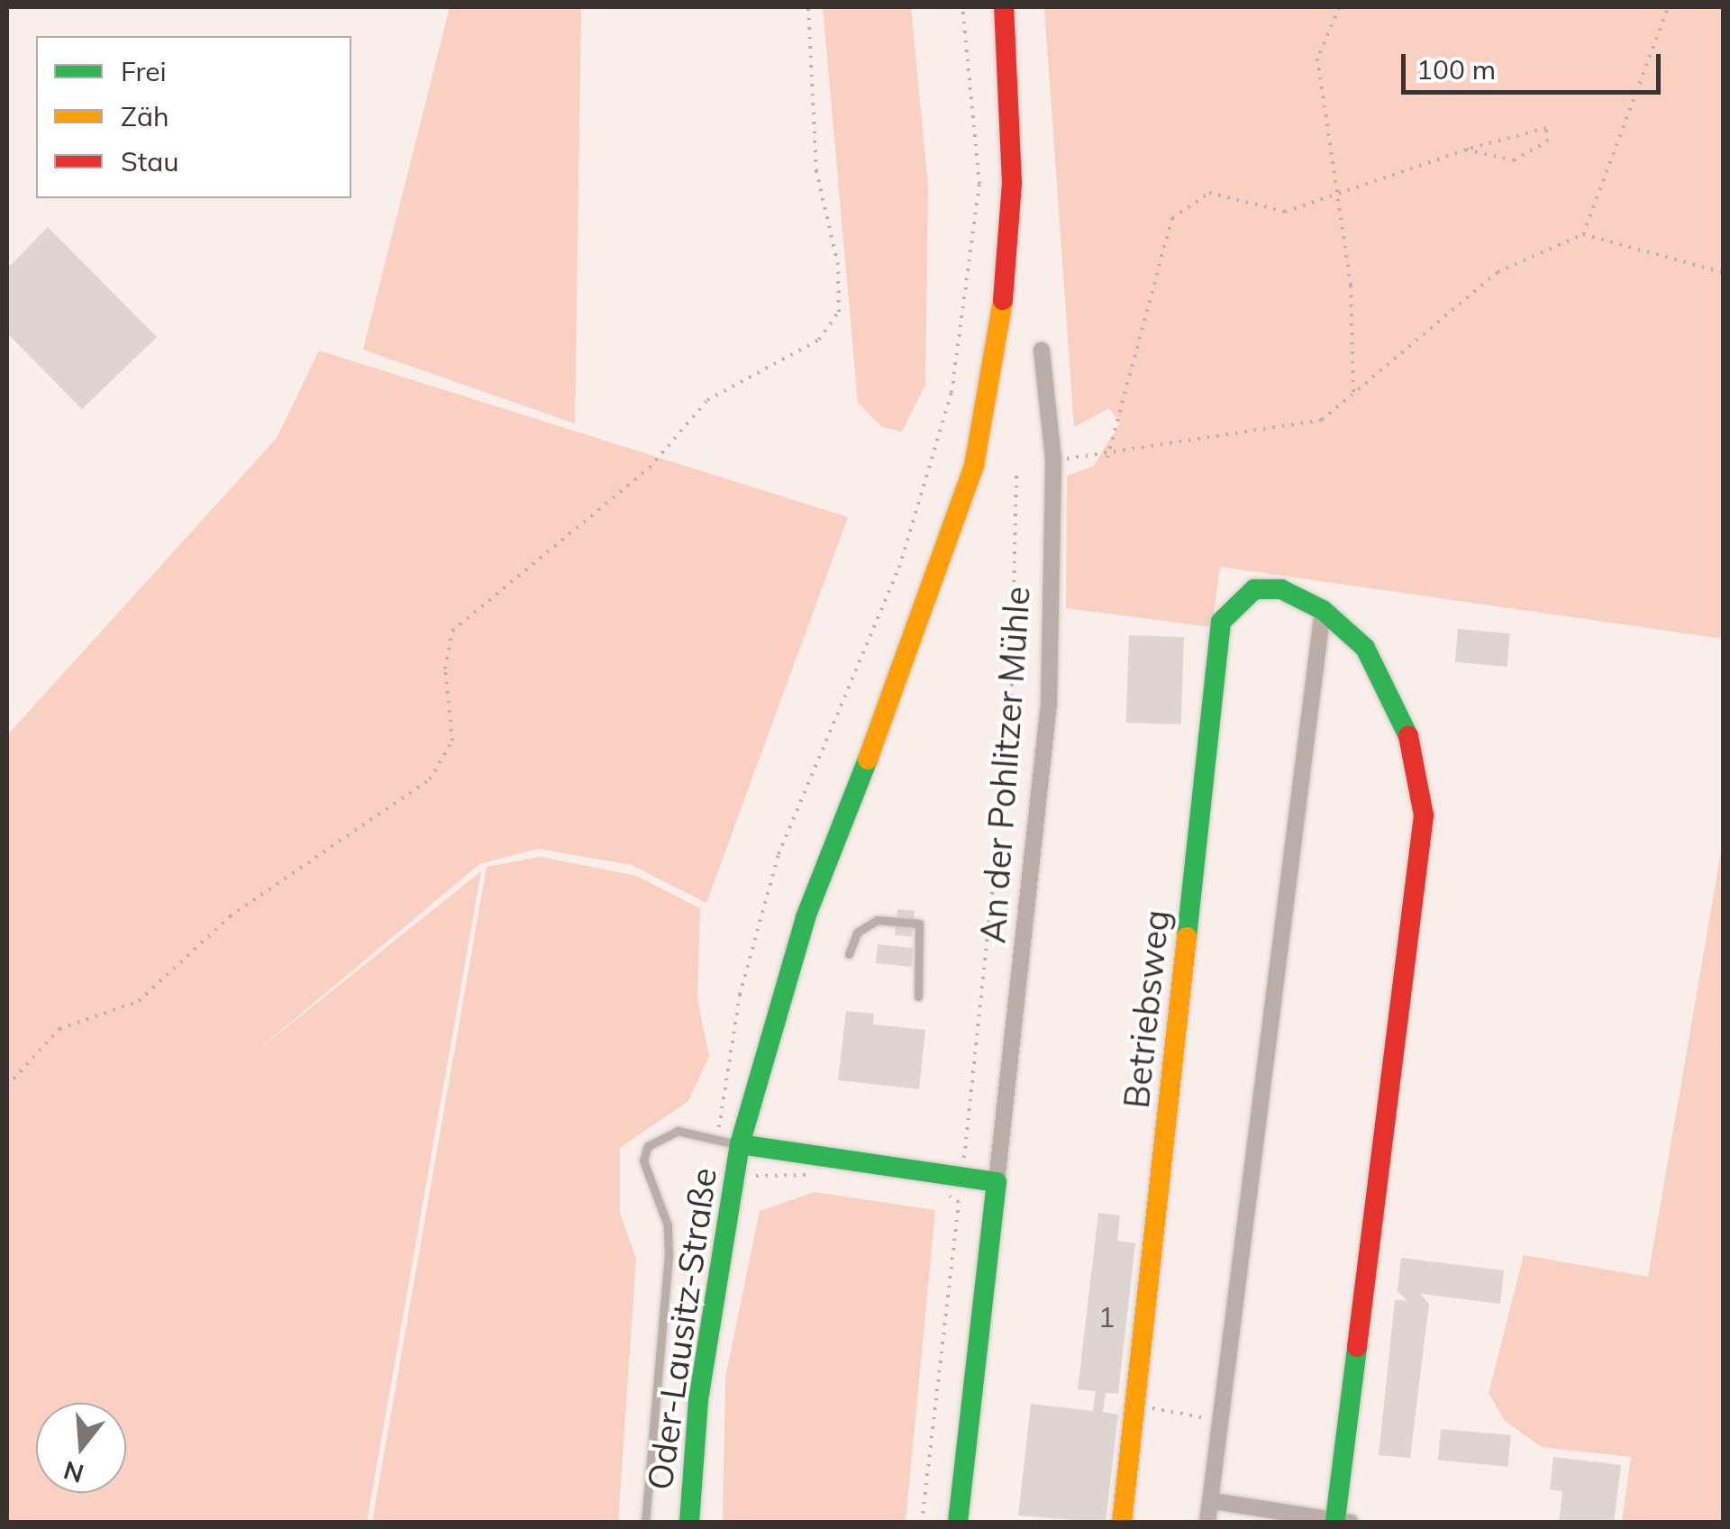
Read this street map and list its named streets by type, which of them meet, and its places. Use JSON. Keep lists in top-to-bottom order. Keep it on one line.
{"streets":{"main road":["An der Pohlitzer Mühle","Betriebsweg","Oder-Lausitz-Straße"]},"house_numbers":["1"],"legend":["Frei","Zäh","Stau"],"scale_bar":"100 m","north":"bottom"}
